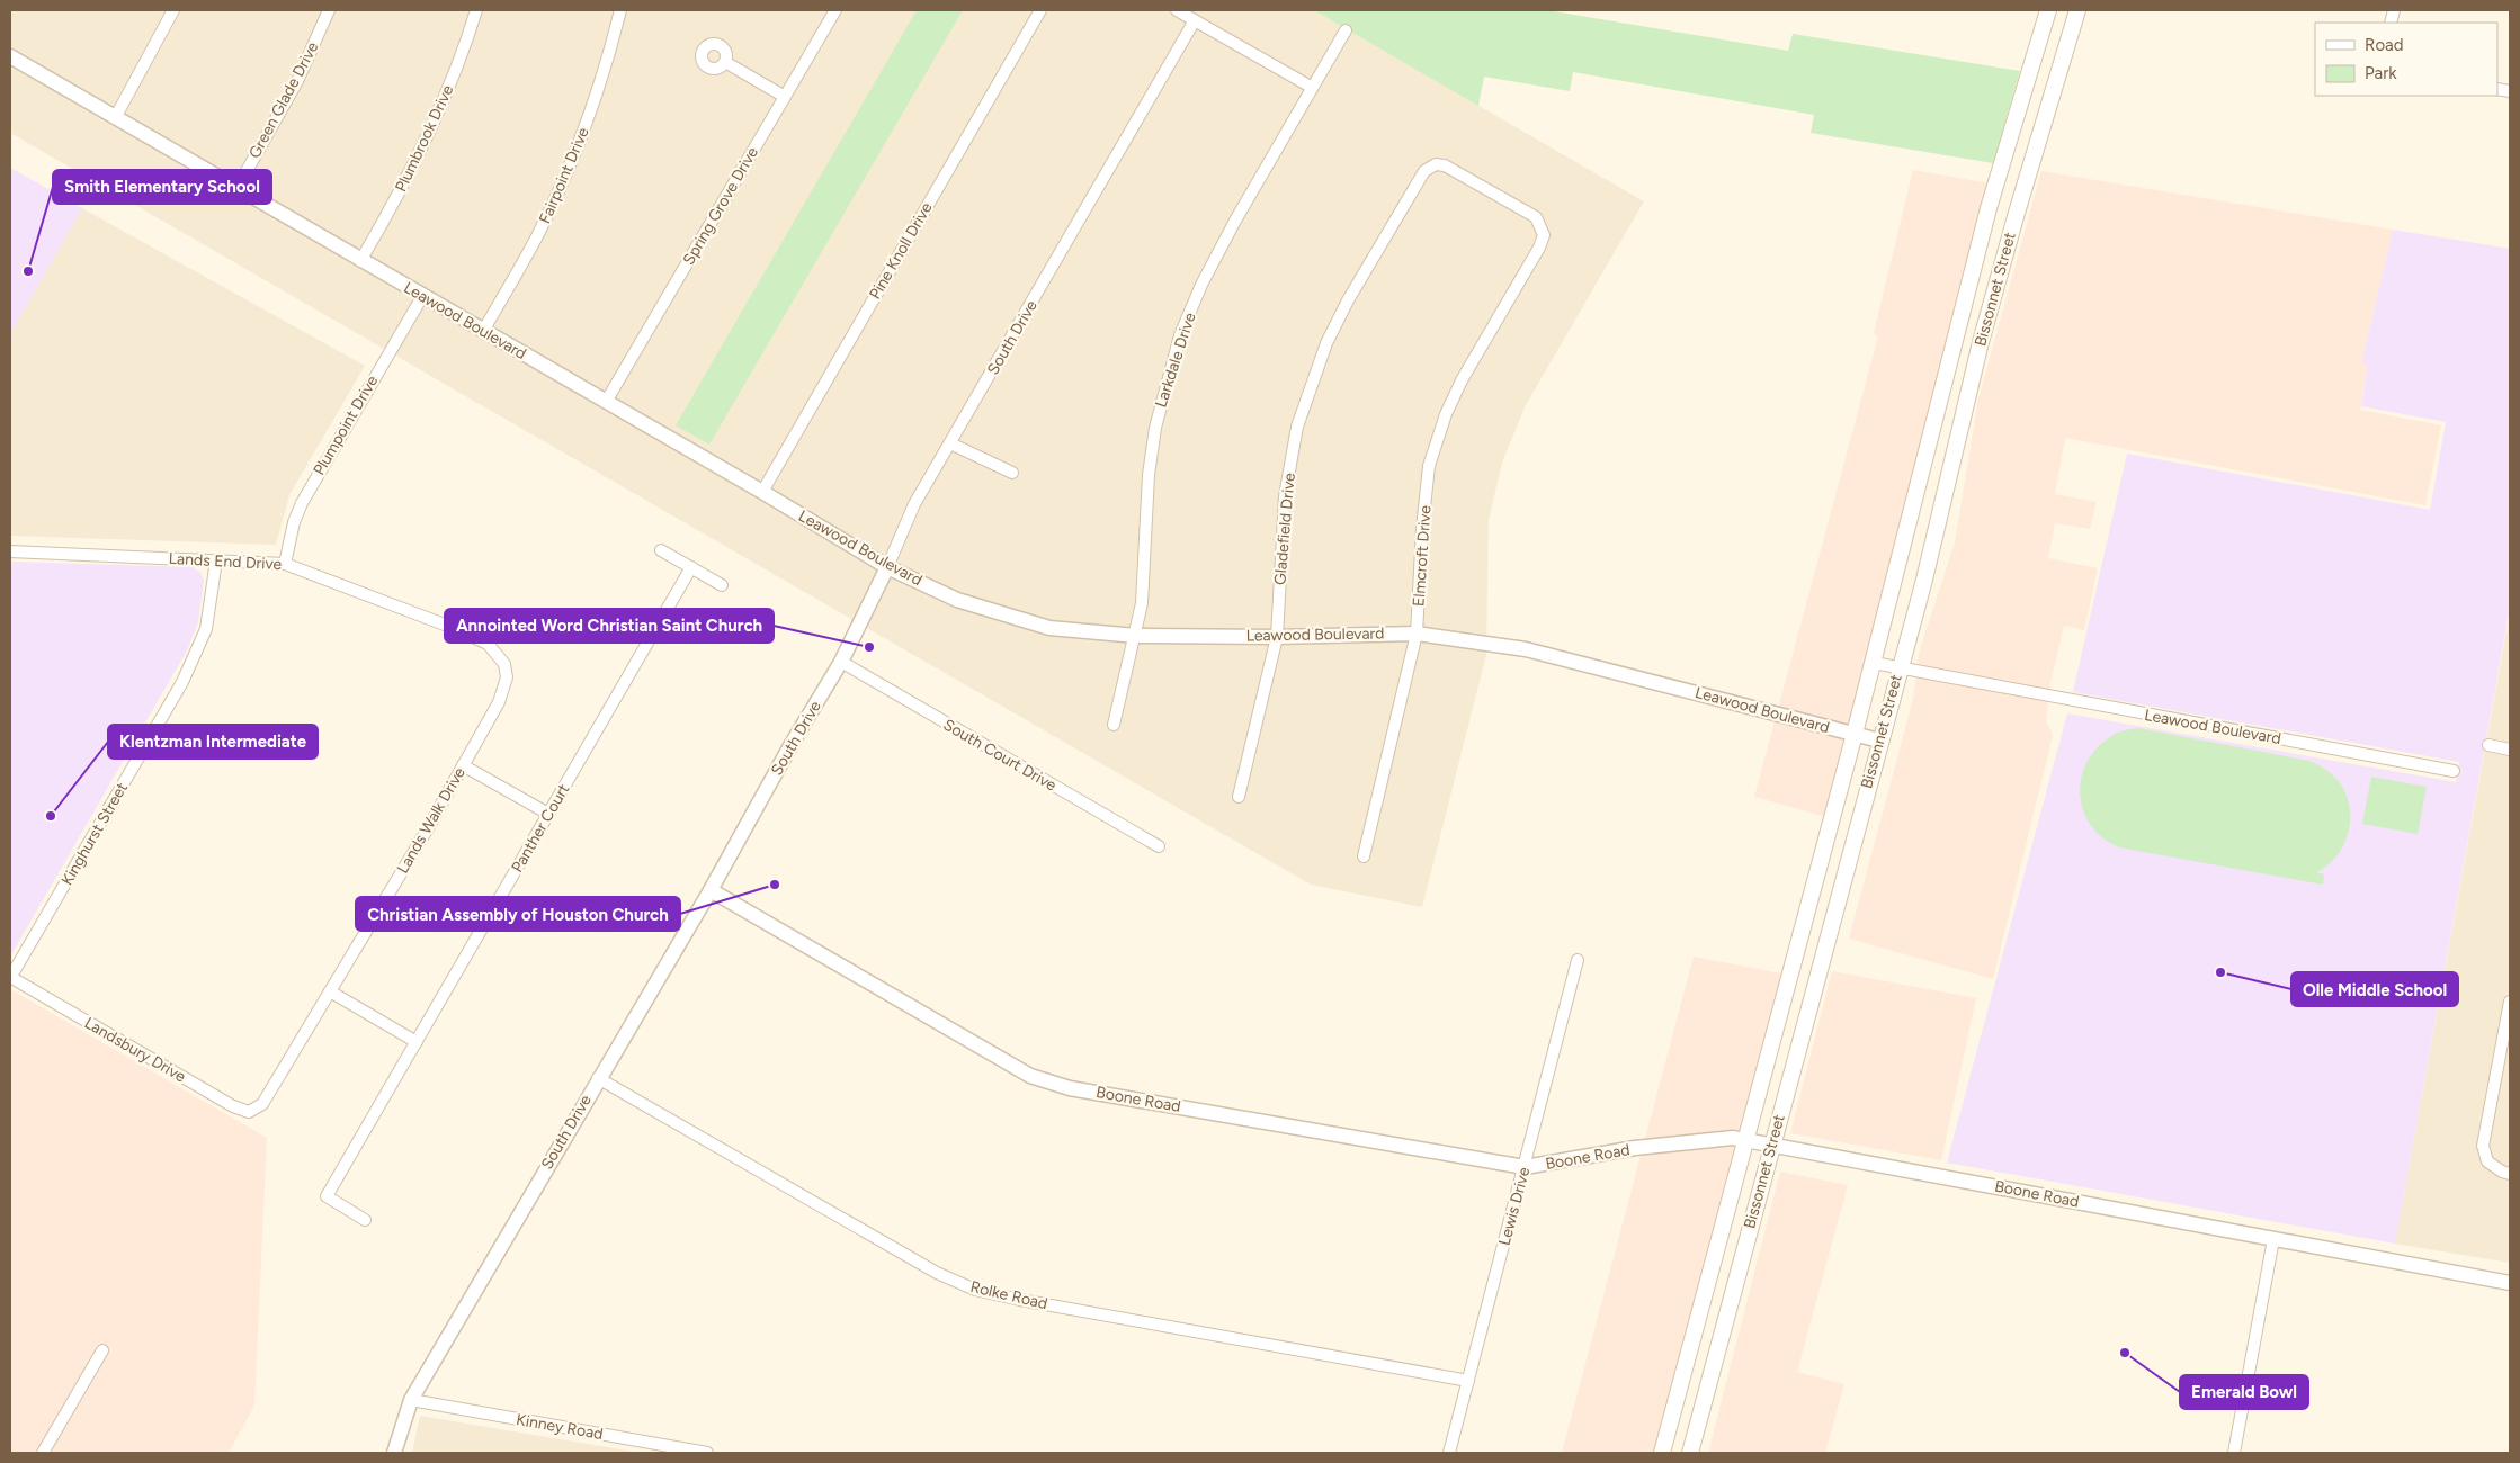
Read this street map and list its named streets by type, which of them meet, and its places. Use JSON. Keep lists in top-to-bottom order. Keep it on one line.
{"streets":{"main road":["Bissonnet Street"],"street":["Green Glade Drive","Plumbrook Drive","Fairpoint Drive","Spring Grove Drive","Pine Knoll Drive","Leawood Boulevard","South Drive","Larkdale Drive","Plumpoint Drive","Gladefield Drive","Elmcroft Drive","Lands End Drive","South Court Drive","Lands Walk Drive","Panther Court","Kinghurst Street","Landsbury Drive","Boone Road","Lewis Drive","Rolke Road","Kinney Road"]},"crossings":[["Green Glade Drive","Leawood Boulevard"],["Plumbrook Drive","Leawood Boulevard"],["Fairpoint Drive","Leawood Boulevard"],["Spring Grove Drive","Leawood Boulevard"],["Pine Knoll Drive","Leawood Boulevard"],["Bissonnet Street","Leawood Boulevard"],["Bissonnet Street","Boone Road"],["Leawood Boulevard","South Drive"],["Leawood Boulevard","Larkdale Drive"],["Leawood Boulevard","Plumpoint Drive"],["Leawood Boulevard","Gladefield Drive"],["Leawood Boulevard","Elmcroft Drive"],["South Drive","South Court Drive"],["South Drive","Boone Road"],["South Drive","Rolke Road"],["South Drive","Kinney Road"],["Plumpoint Drive","Lands End Drive"],["Gladefield Drive","Elmcroft Drive"],["Lands End Drive","Lands Walk Drive"],["Lands End Drive","Kinghurst Street"],["Lands Walk Drive","Landsbury Drive"],["Kinghurst Street","Landsbury Drive"],["Boone Road","Lewis Drive"],["Lewis Drive","Rolke Road"]],"places":["Smith Elementary School","Annointed Word Christian Saint Church","Klentzman Intermediate","Christian Assembly of Houston Church","Olle Middle School","Emerald Bowl"],"legend":["Road","Park"]}
